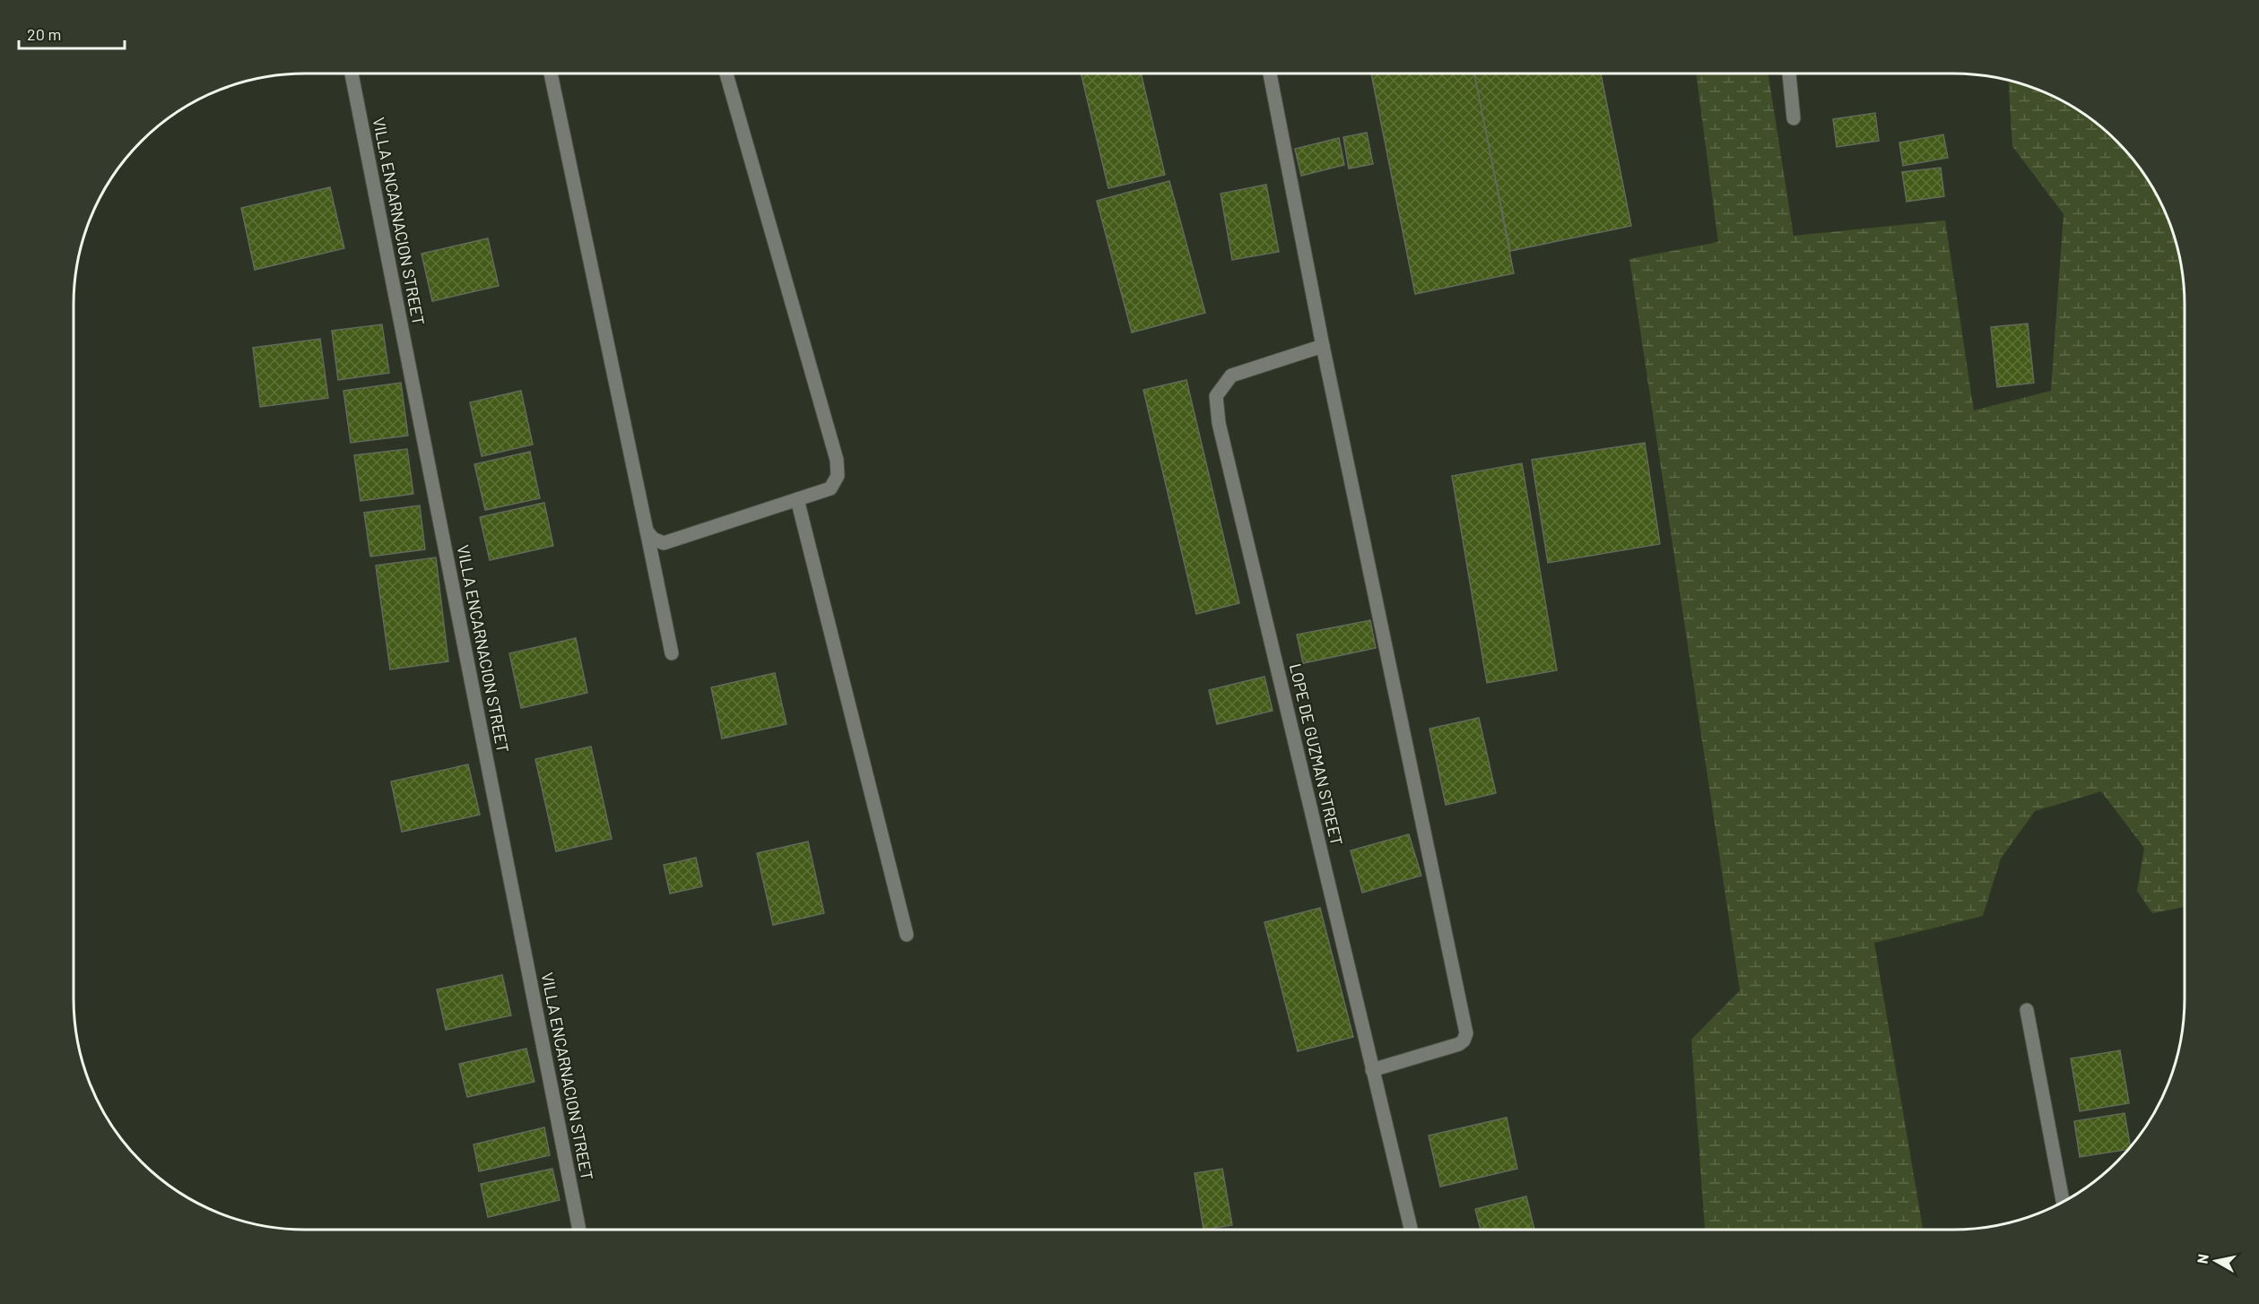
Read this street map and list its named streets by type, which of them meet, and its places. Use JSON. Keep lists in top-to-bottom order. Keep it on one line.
{"streets":{"street":["VILLA ENCARNACION STREET","LOPE DE GUZMAN STREET"]},"scale_bar":"20 m","north":"left"}
